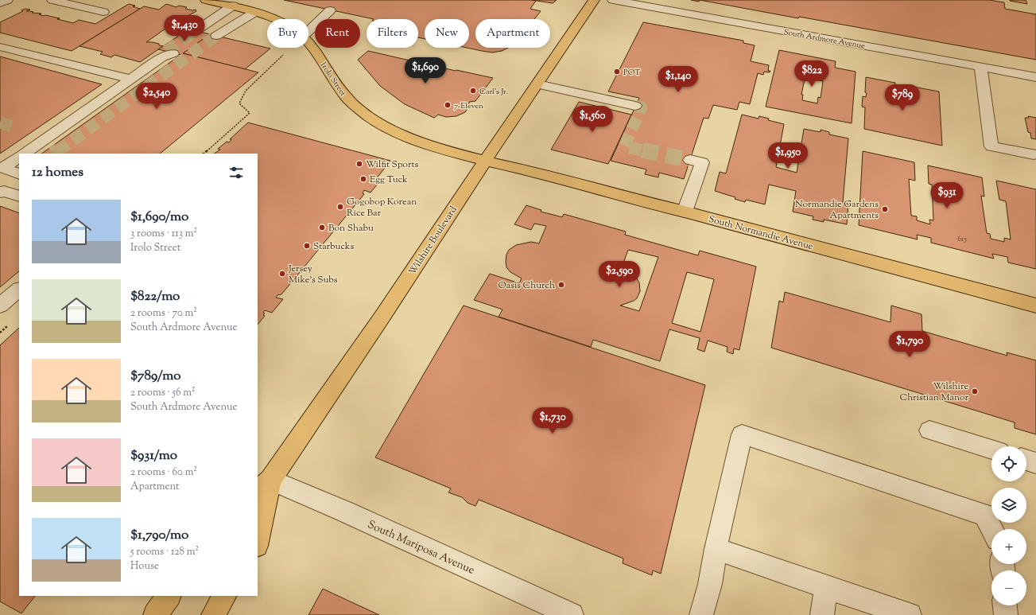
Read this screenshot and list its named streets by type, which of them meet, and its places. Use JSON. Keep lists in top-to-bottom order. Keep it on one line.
{"streets":{"main road":["Irolo Street","South Normandie Avenue","Wilshire Boulevard"],"street":["South Ardmore Avenue","South Mariposa Avenue"]},"crossings":[["Irolo Street","South Normandie Avenue"],["Irolo Street","Wilshire Boulevard"],["South Normandie Avenue","Wilshire Boulevard"],["Wilshire Boulevard","South Mariposa Avenue"]],"places":["POT","Carl's Jr.","7-Eleven","Wilfit Sports","Egg Tuck","Gogobop Korean Rice Bar","Normandie Gardens Apartments","Bon Shabu","Starbucks","Jersey Mike's Subs","Oasis Church","Wilshire Christian Manor"],"house_numbers":["615"],"page":{"price":["$1,430","$1,690","$822","$1,140","$2,540","$789","$1,560","$1,950","$931","$2,590","$1,790","$1,730"],"chip":["Buy","Rent","Filters","New","Apartment"],"heading":"12 homes","list":[{"name":"$1,690/mo","note":"3 rooms · 113 m² · Irolo Street"},{"name":"$822/mo","note":"2 rooms · 70 m² · South Ardmore Avenue"},{"name":"$789/mo","note":"2 rooms · 56 m² · South Ardmore Avenue"},{"name":"$931/mo","note":"2 rooms · 60 m² · Apartment"},{"name":"$1,790/mo","note":"5 rooms · 128 m² · House"}],"map_buttons":["+","−"]}}
